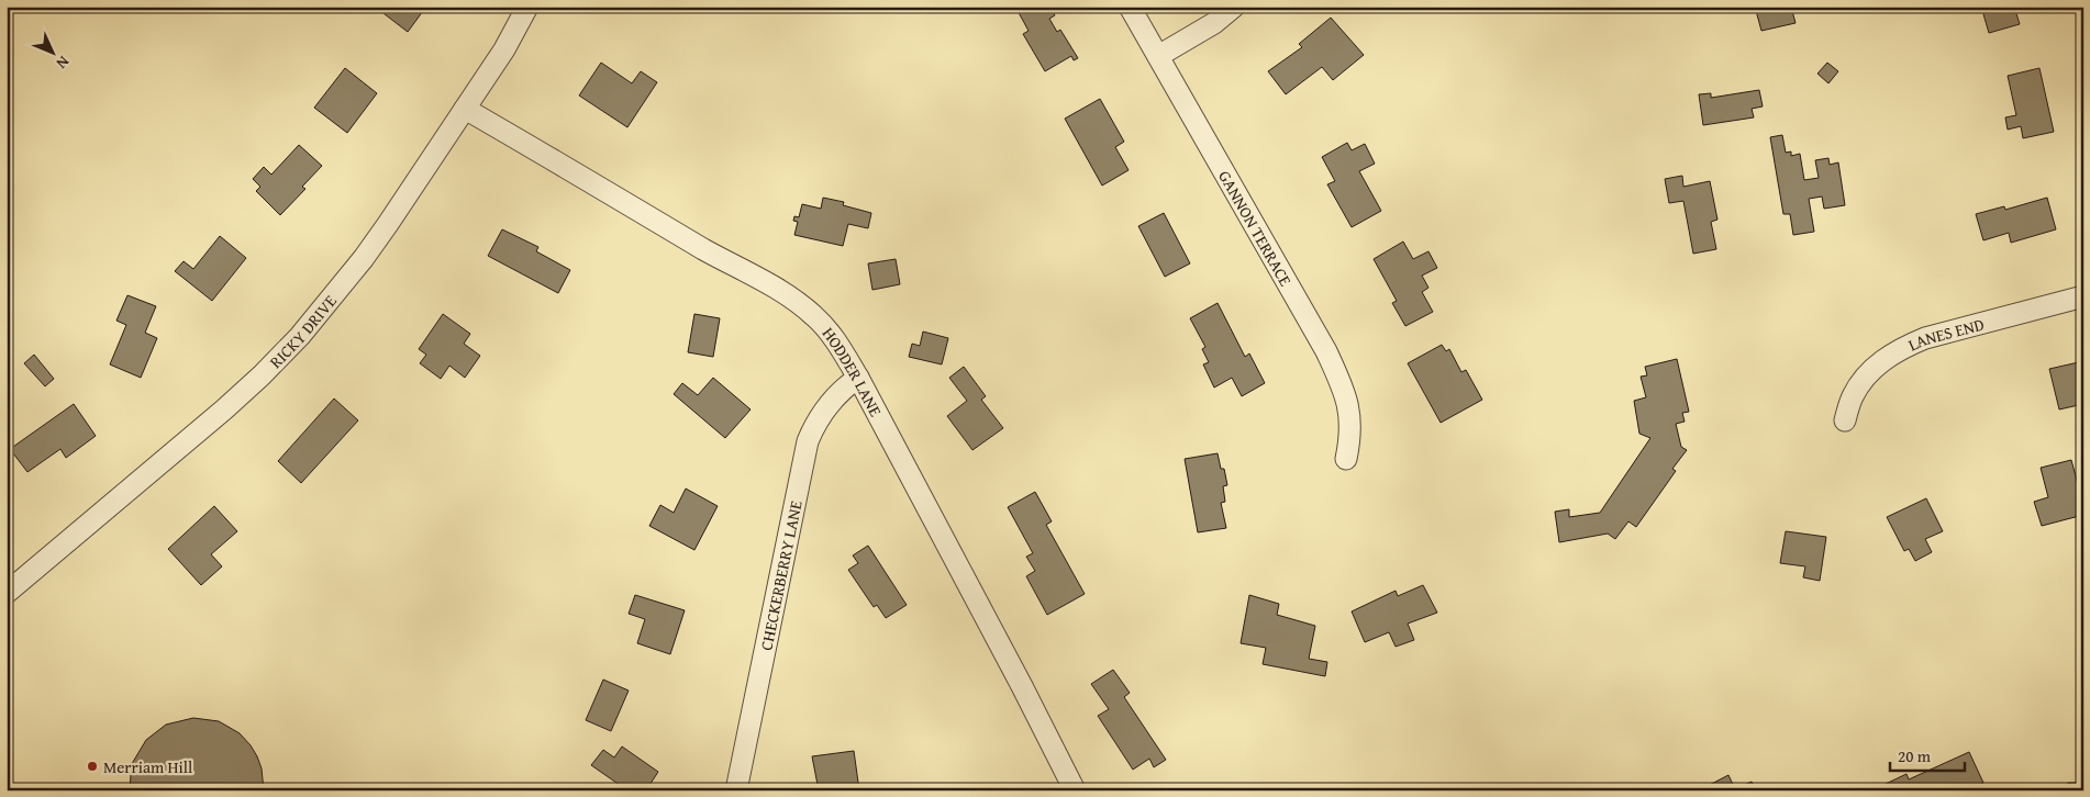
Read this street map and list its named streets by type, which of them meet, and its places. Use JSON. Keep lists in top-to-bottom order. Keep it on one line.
{"streets":{"street":["GANNON TERRACE","RICKY DRIVE","LANES END","HODDER LANE","CHECKERBERRY LANE"]},"crossings":[["RICKY DRIVE","HODDER LANE"],["HODDER LANE","CHECKERBERRY LANE"]],"places":["Merriam Hill"],"scale_bar":"20 m","north":"bottom right"}
